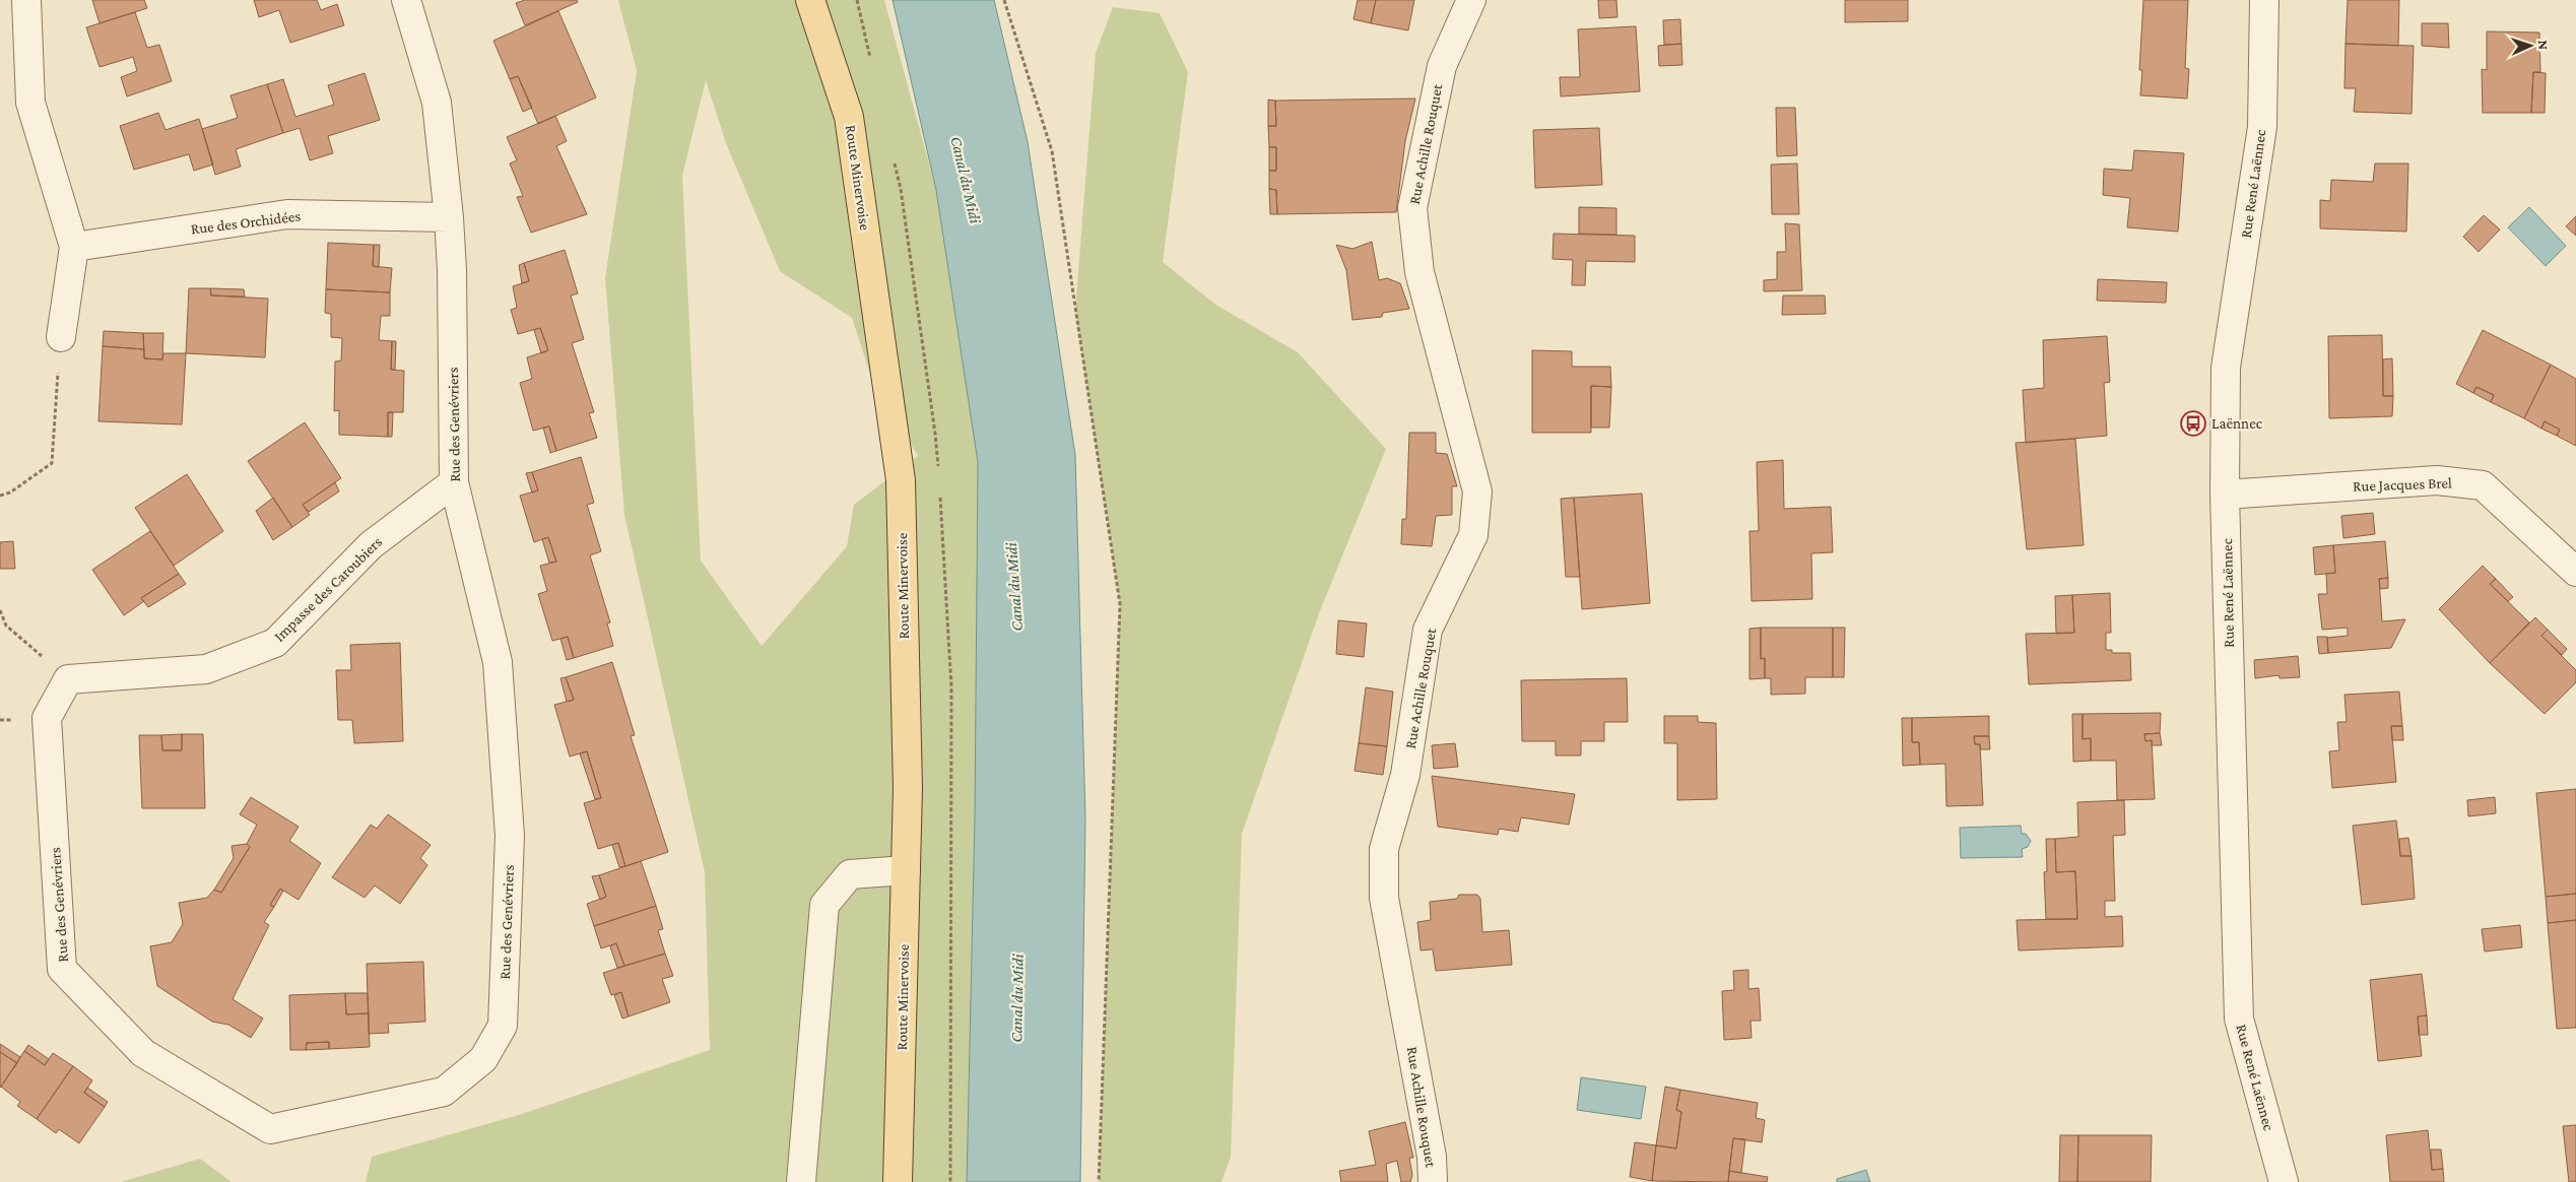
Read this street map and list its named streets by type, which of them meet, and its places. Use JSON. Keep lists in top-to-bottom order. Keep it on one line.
{"streets":{"main road":["Route Minervoise"],"street":["Rue Achille Rouquet","Rue René Laënnec","Rue des Orchidées","Rue des Genévriers","Rue Jacques Brel","Impasse des Caroubiers"]},"crossings":[["Rue René Laënnec","Rue Jacques Brel"],["Rue des Orchidées","Rue des Genévriers"],["Rue des Genévriers","Impasse des Caroubiers"]],"water":["Canal du Midi"],"places":{"bus stop":["Laënnec"]},"north":"right"}
